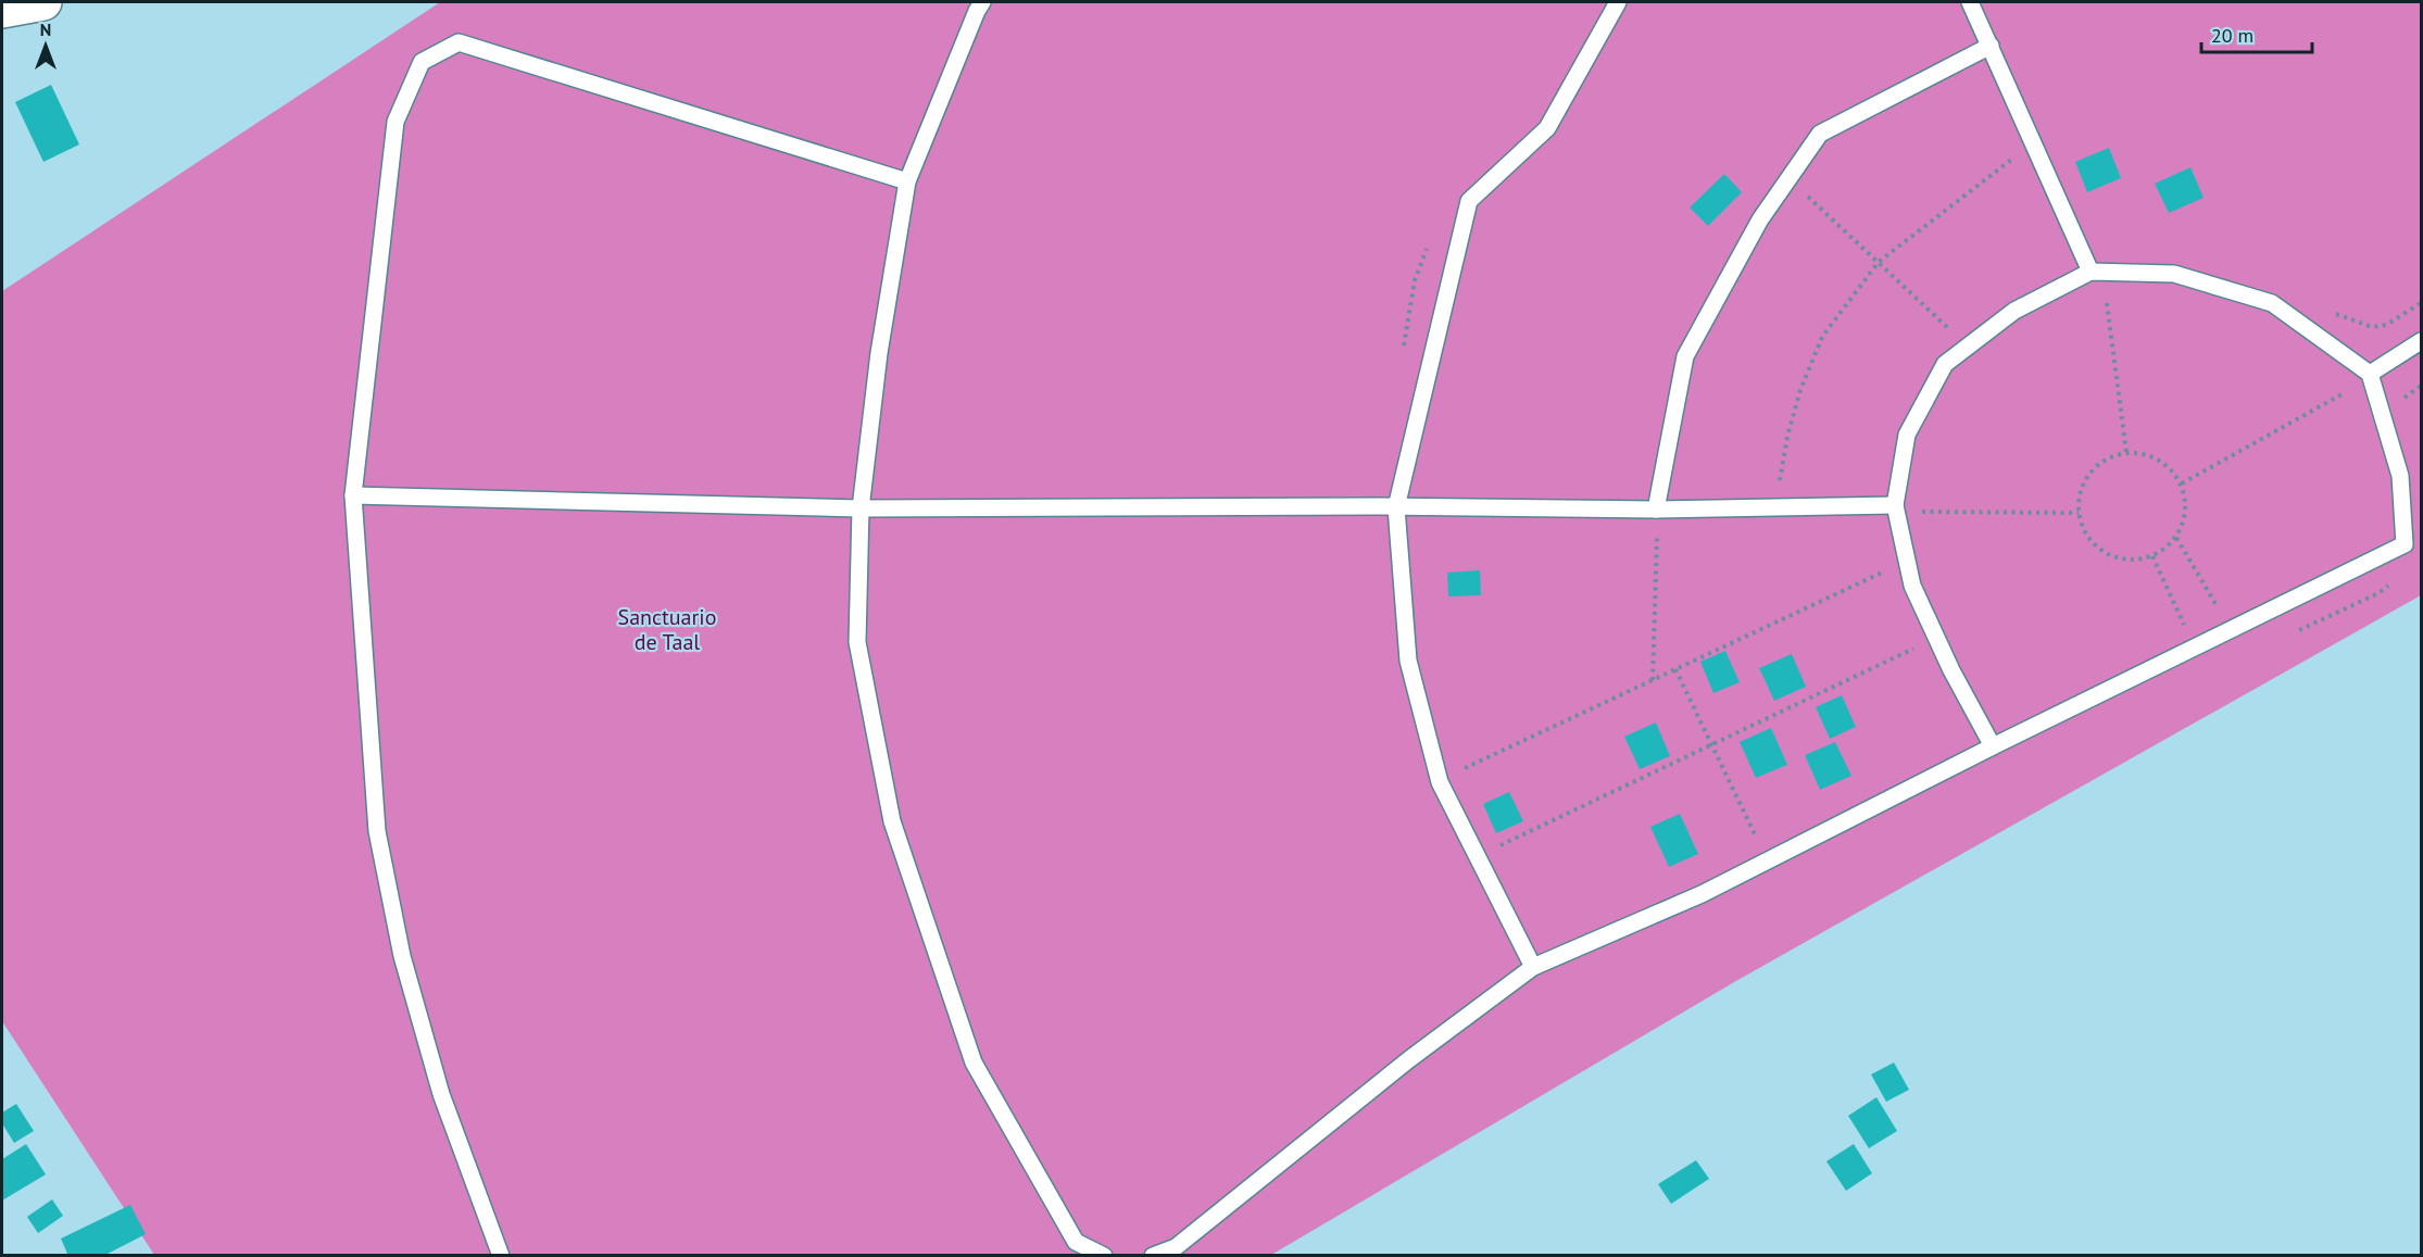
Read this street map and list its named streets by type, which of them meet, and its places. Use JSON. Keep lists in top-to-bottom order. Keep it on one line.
{"parks":["Sanctuario de Taal"],"scale_bar":"20 m","north":"top"}
